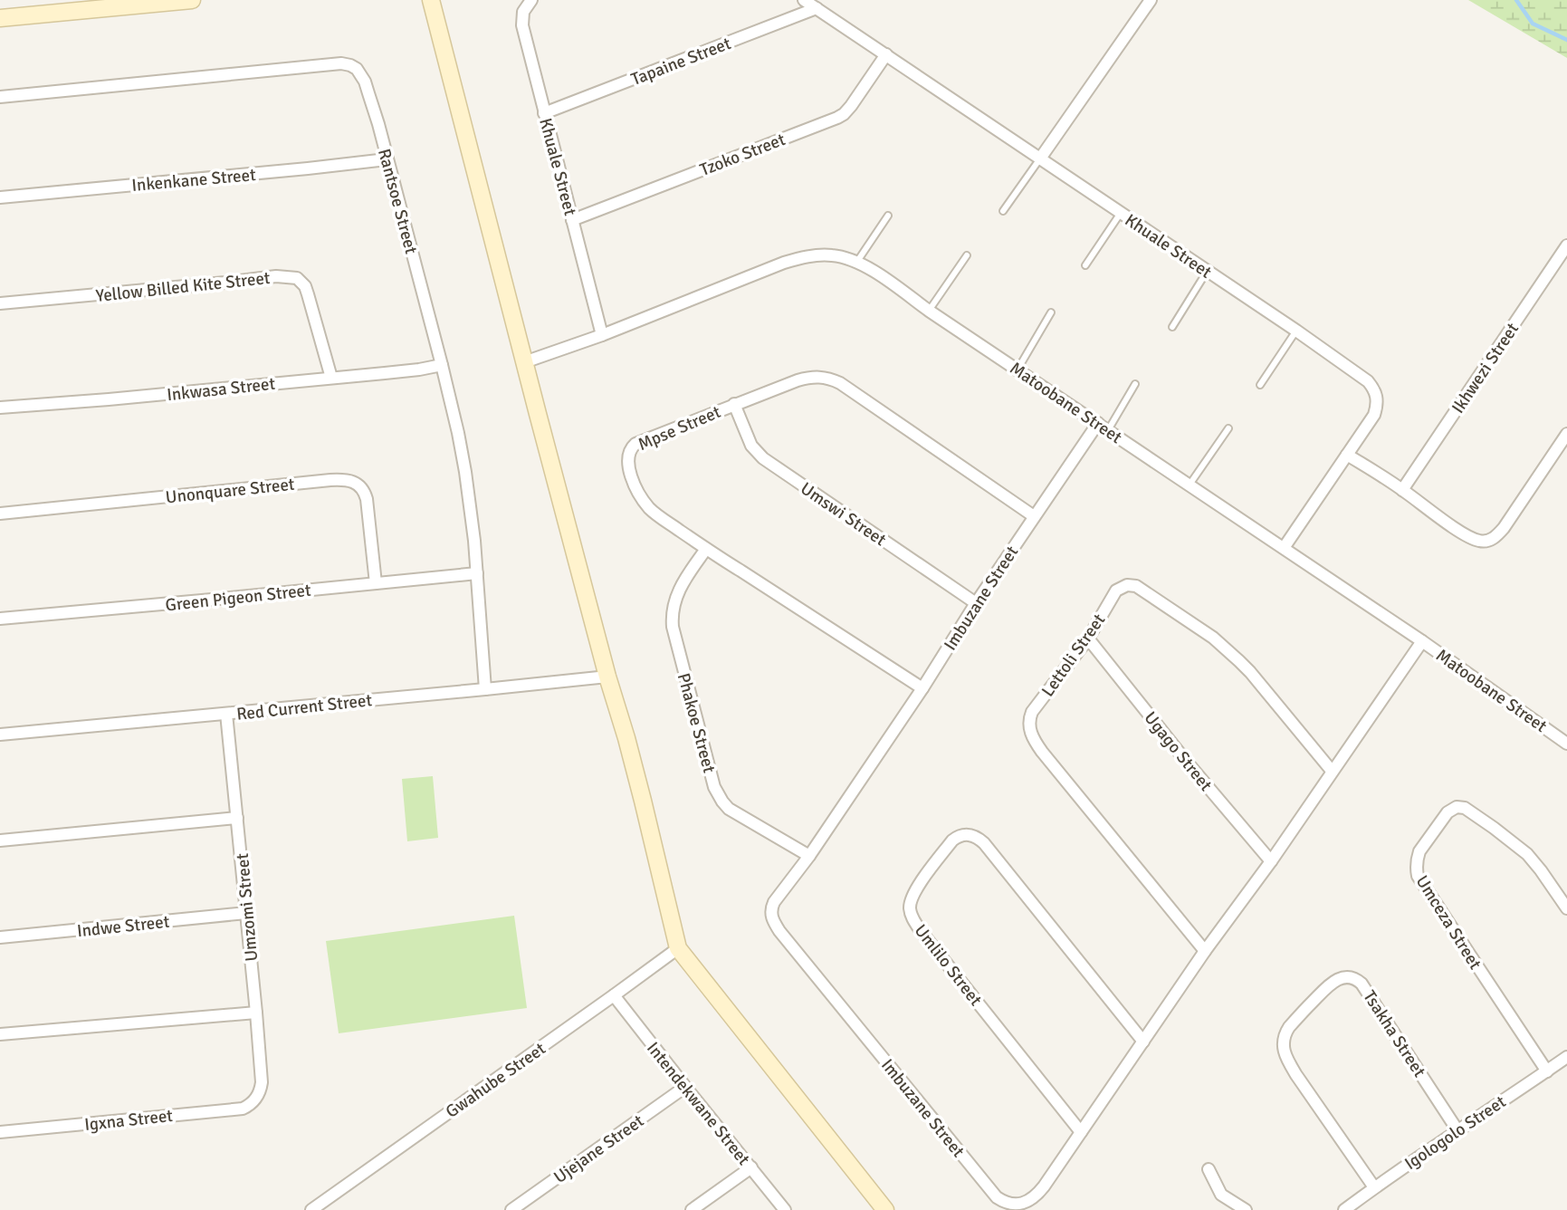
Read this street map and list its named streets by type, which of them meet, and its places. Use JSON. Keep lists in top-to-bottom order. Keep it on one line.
{"streets":{"street":["Tapaine Street","Tzoko Street","Khuale Street","Inkenkane Street","Rantsoe Street","Yellow Billed Kite Street","Ikhwezi Street","Inkwasa Street","Matoobane Street","Mpse Street","Unonquare Street","Umswi Street","Green Pigeon Street","Imbuzane Street","Lettoli Street","Red Current Street","Phakoe Street","Ugago Street","Umzomi Street","Umceza Street","Indwe Street","Umlilo Street","Tsakha Street","Gwahube Street","Intendekwane Street","Igxna Street","Igologolo Street","Ujejane Street"]},"crossings":[["Tapaine Street","Khuale Street"],["Tzoko Street","Khuale Street"],["Khuale Street","Matoobane Street"],["Inkenkane Street","Rantsoe Street"],["Rantsoe Street","Inkwasa Street"],["Rantsoe Street","Green Pigeon Street"],["Rantsoe Street","Red Current Street"],["Yellow Billed Kite Street","Inkwasa Street"],["Matoobane Street","Imbuzane Street"],["Mpse Street","Umswi Street"],["Mpse Street","Imbuzane Street"],["Mpse Street","Phakoe Street"],["Unonquare Street","Green Pigeon Street"],["Umswi Street","Imbuzane Street"],["Imbuzane Street","Lettoli Street"],["Imbuzane Street","Phakoe Street"],["Imbuzane Street","Ugago Street"],["Imbuzane Street","Umlilo Street"],["Lettoli Street","Ugago Street"],["Red Current Street","Umzomi Street"],["Umzomi Street","Indwe Street"],["Umzomi Street","Igxna Street"],["Umceza Street","Igologolo Street"],["Tsakha Street","Igologolo Street"],["Gwahube Street","Intendekwane Street"],["Intendekwane Street","Ujejane Street"]]}
